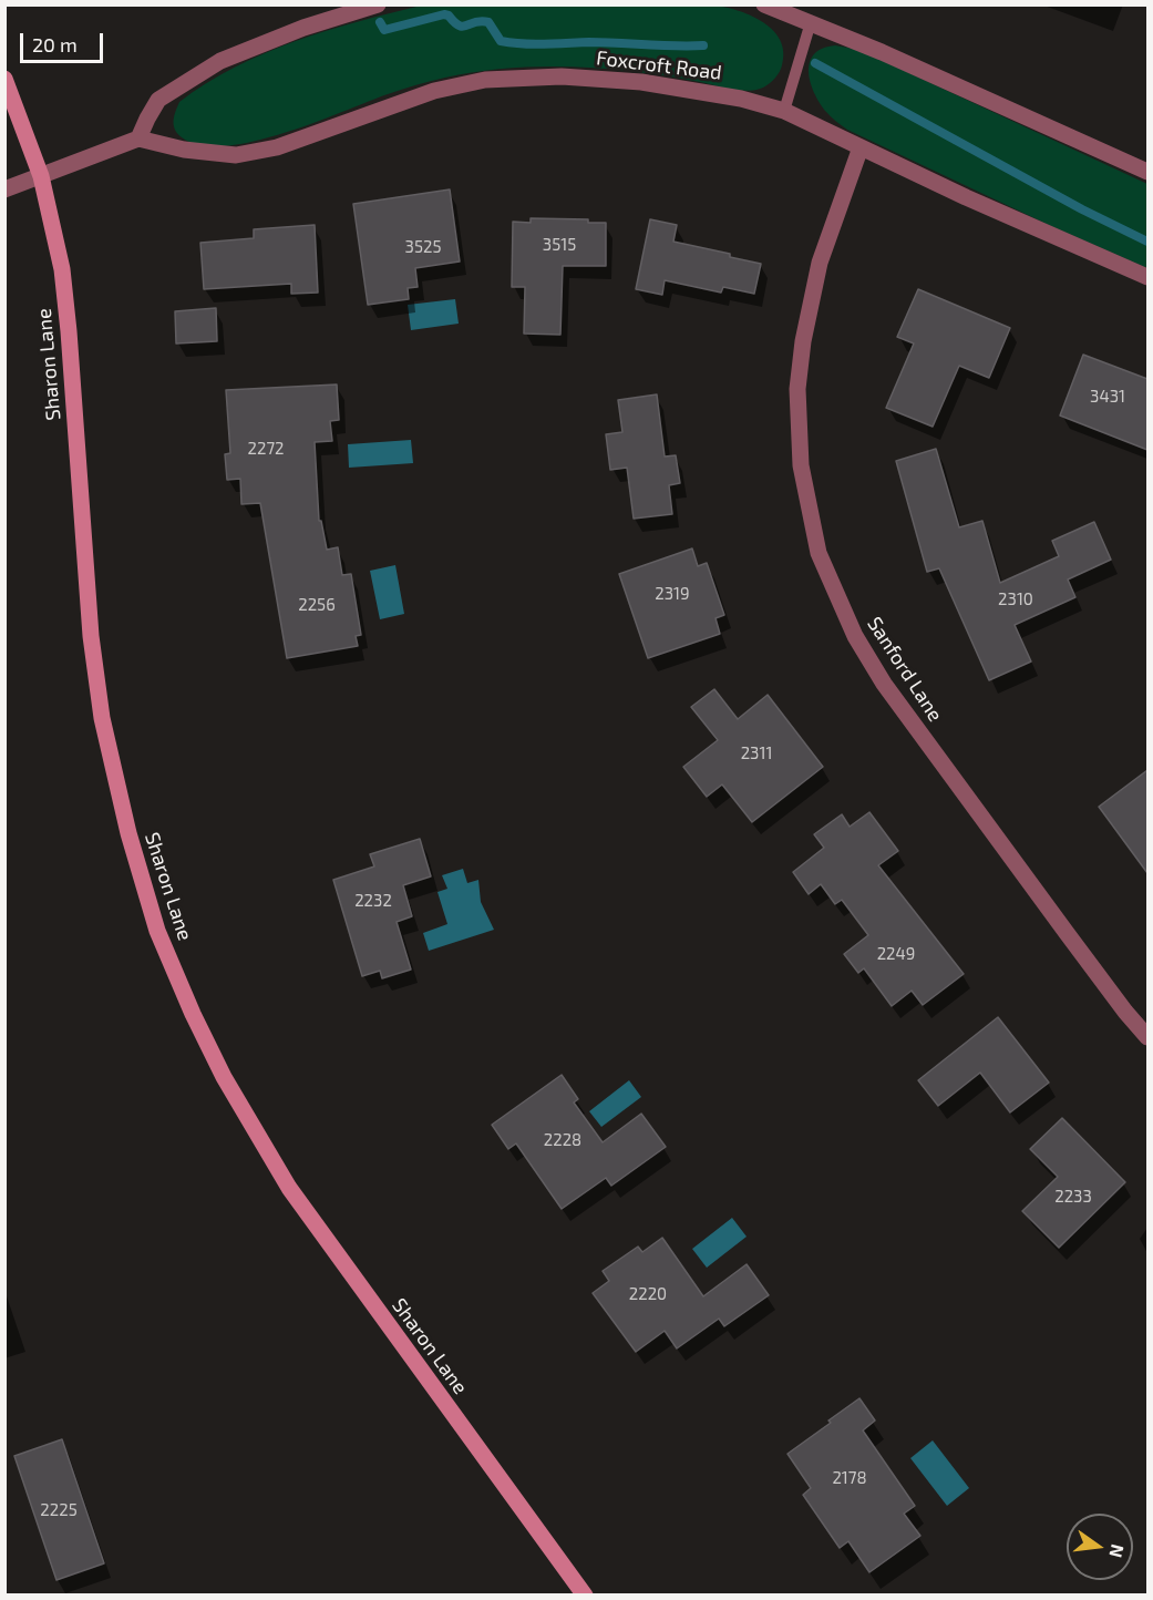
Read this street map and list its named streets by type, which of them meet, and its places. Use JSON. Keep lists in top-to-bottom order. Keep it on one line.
{"streets":{"main road":["Sharon Lane"],"street":["Foxcroft Road","Sanford Lane"]},"crossings":[["Foxcroft Road","Sanford Lane"]],"house_numbers":["3515","3525","3431","2272","2319","2310","2256","2311","2232","2249","2228","2233","2220","2178","2225"],"scale_bar":"20 m","north":"right"}
